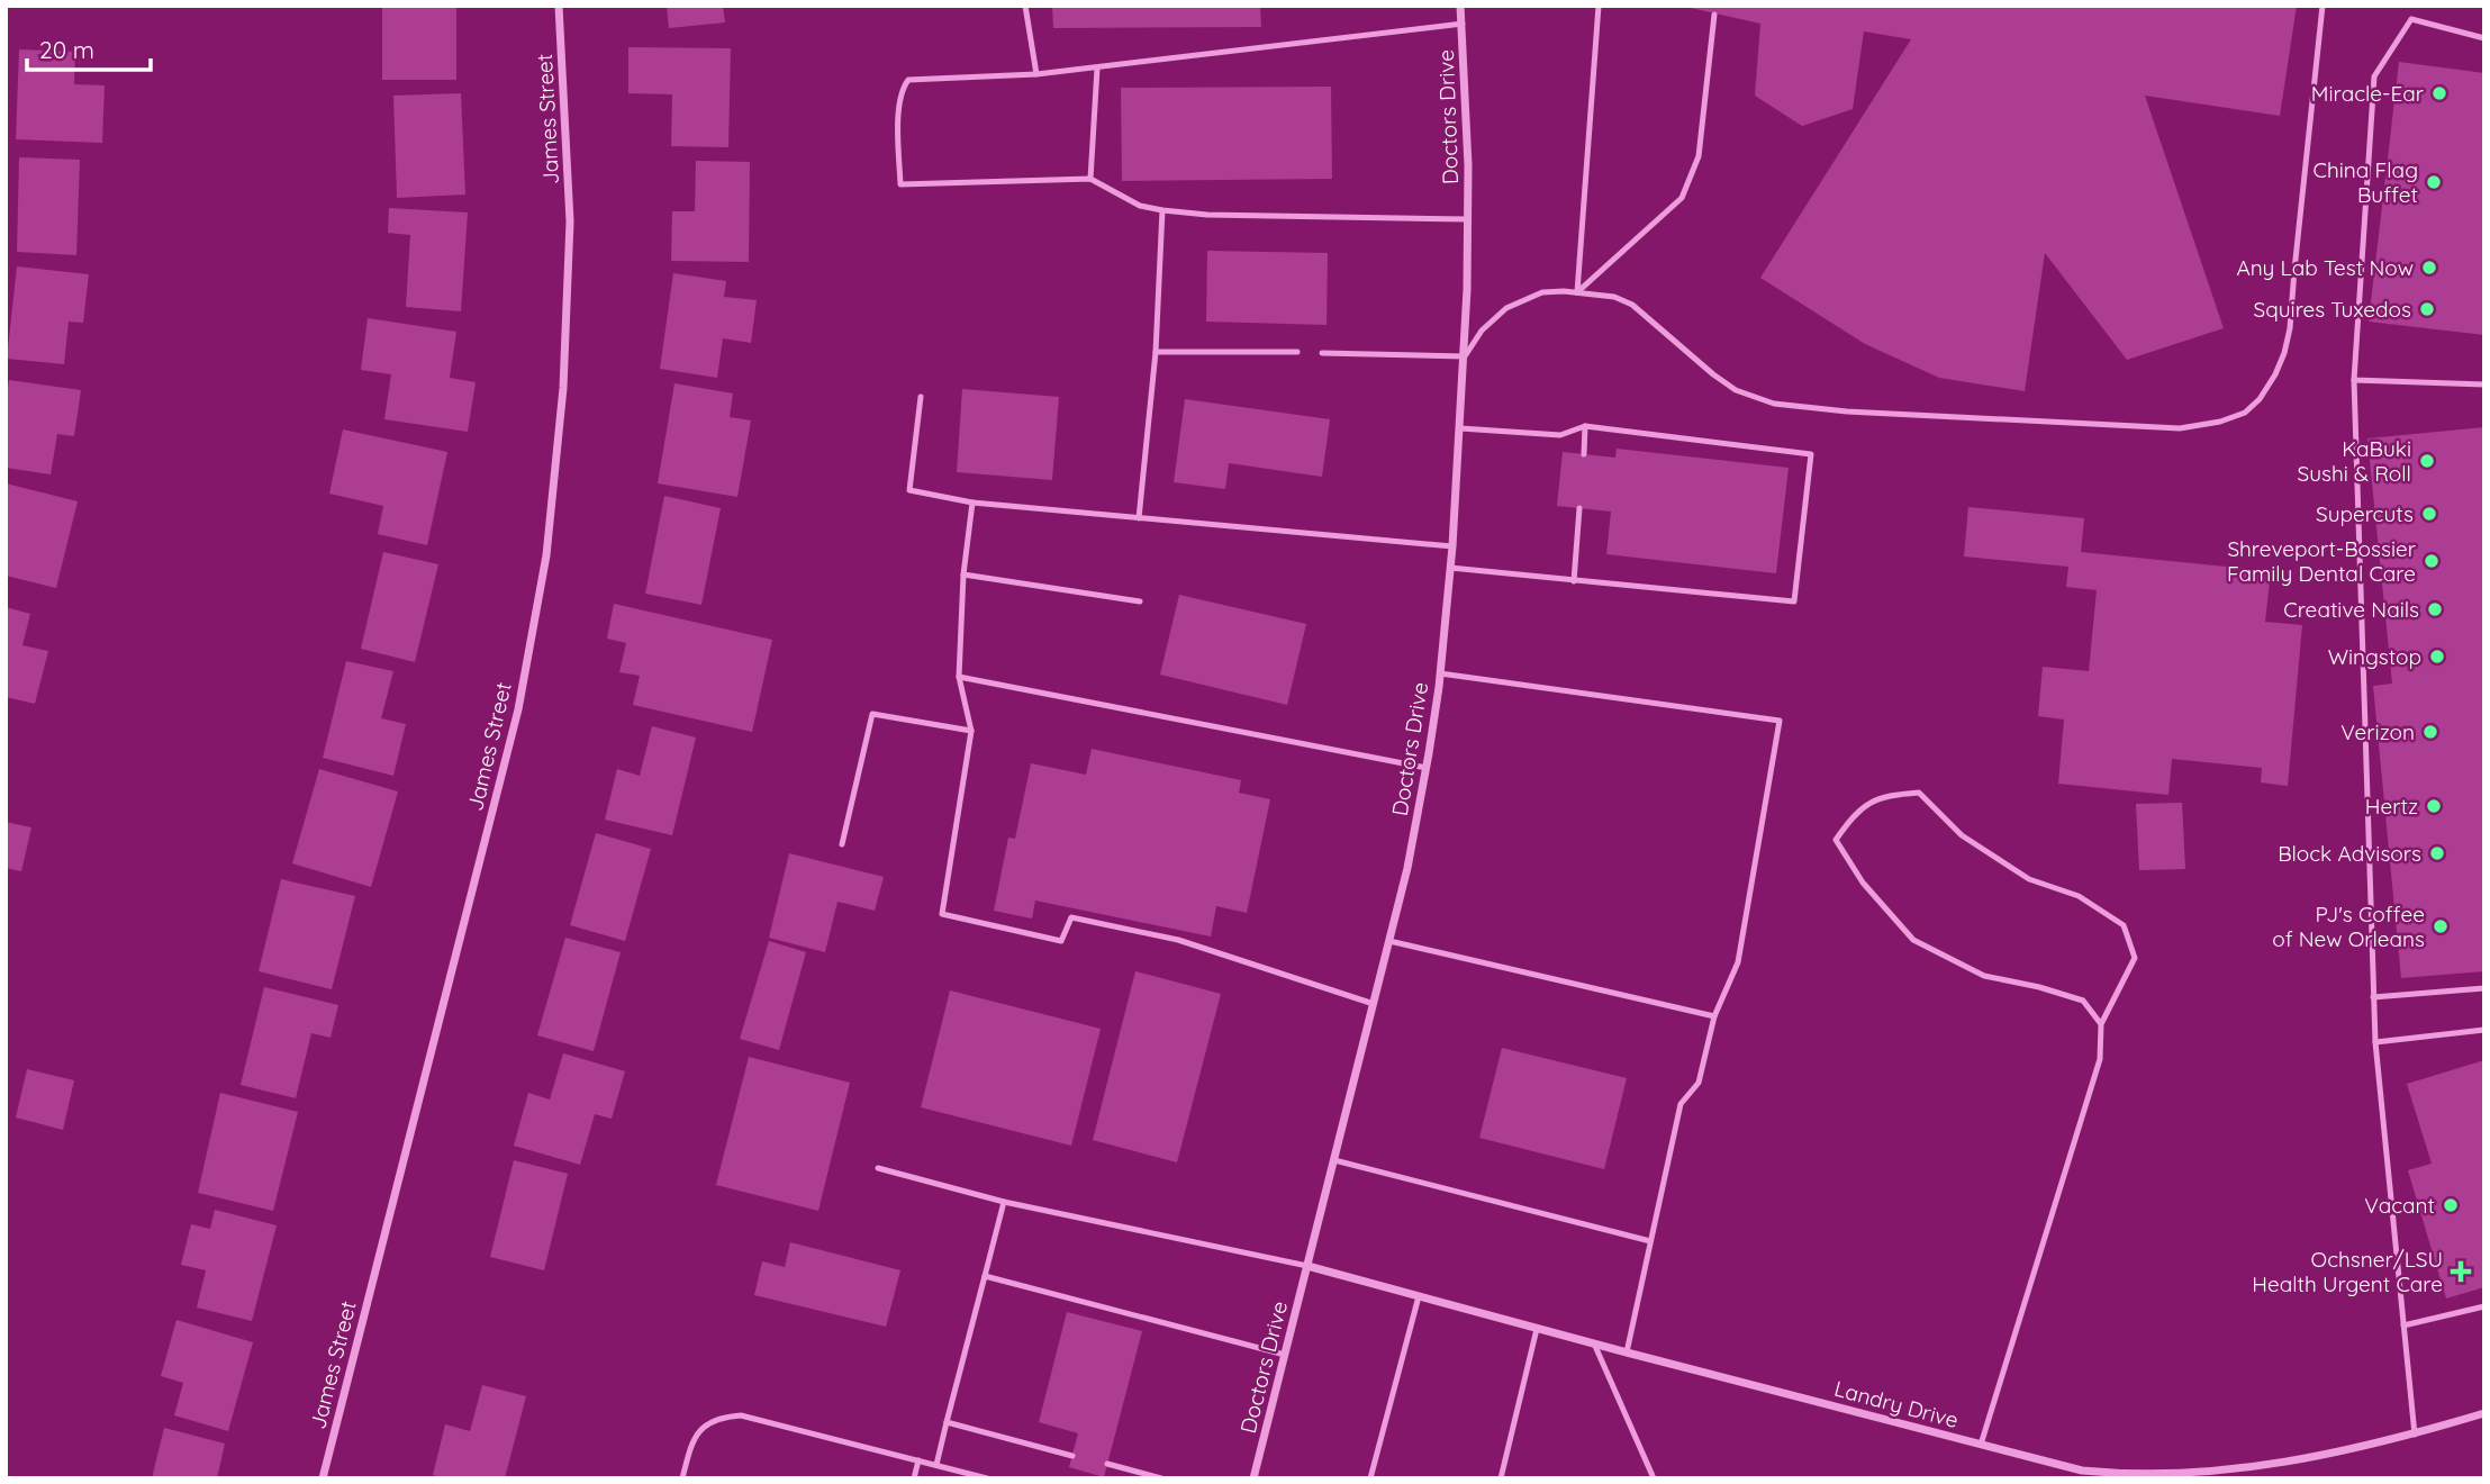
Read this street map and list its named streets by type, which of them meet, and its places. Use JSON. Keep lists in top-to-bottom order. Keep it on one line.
{"streets":{"street":["Doctors Drive","James Street","Landry Drive"]},"crossings":[["Doctors Drive","Landry Drive"]],"places":{"other":["Miracle-Ear","China Flag Buffet","Any Lab Test Now","Squires Tuxedos","KaBuki Sushi & Roll","Supercuts","Shreveport-Bossier Family Dental Care","Creative Nails","Wingstop","Verizon","Hertz","Block Advisors","PJ's Coffee of New Orleans","Vacant"],"health":["Ochsner/LSU Health Urgent Care"]},"scale_bar":"20 m"}
